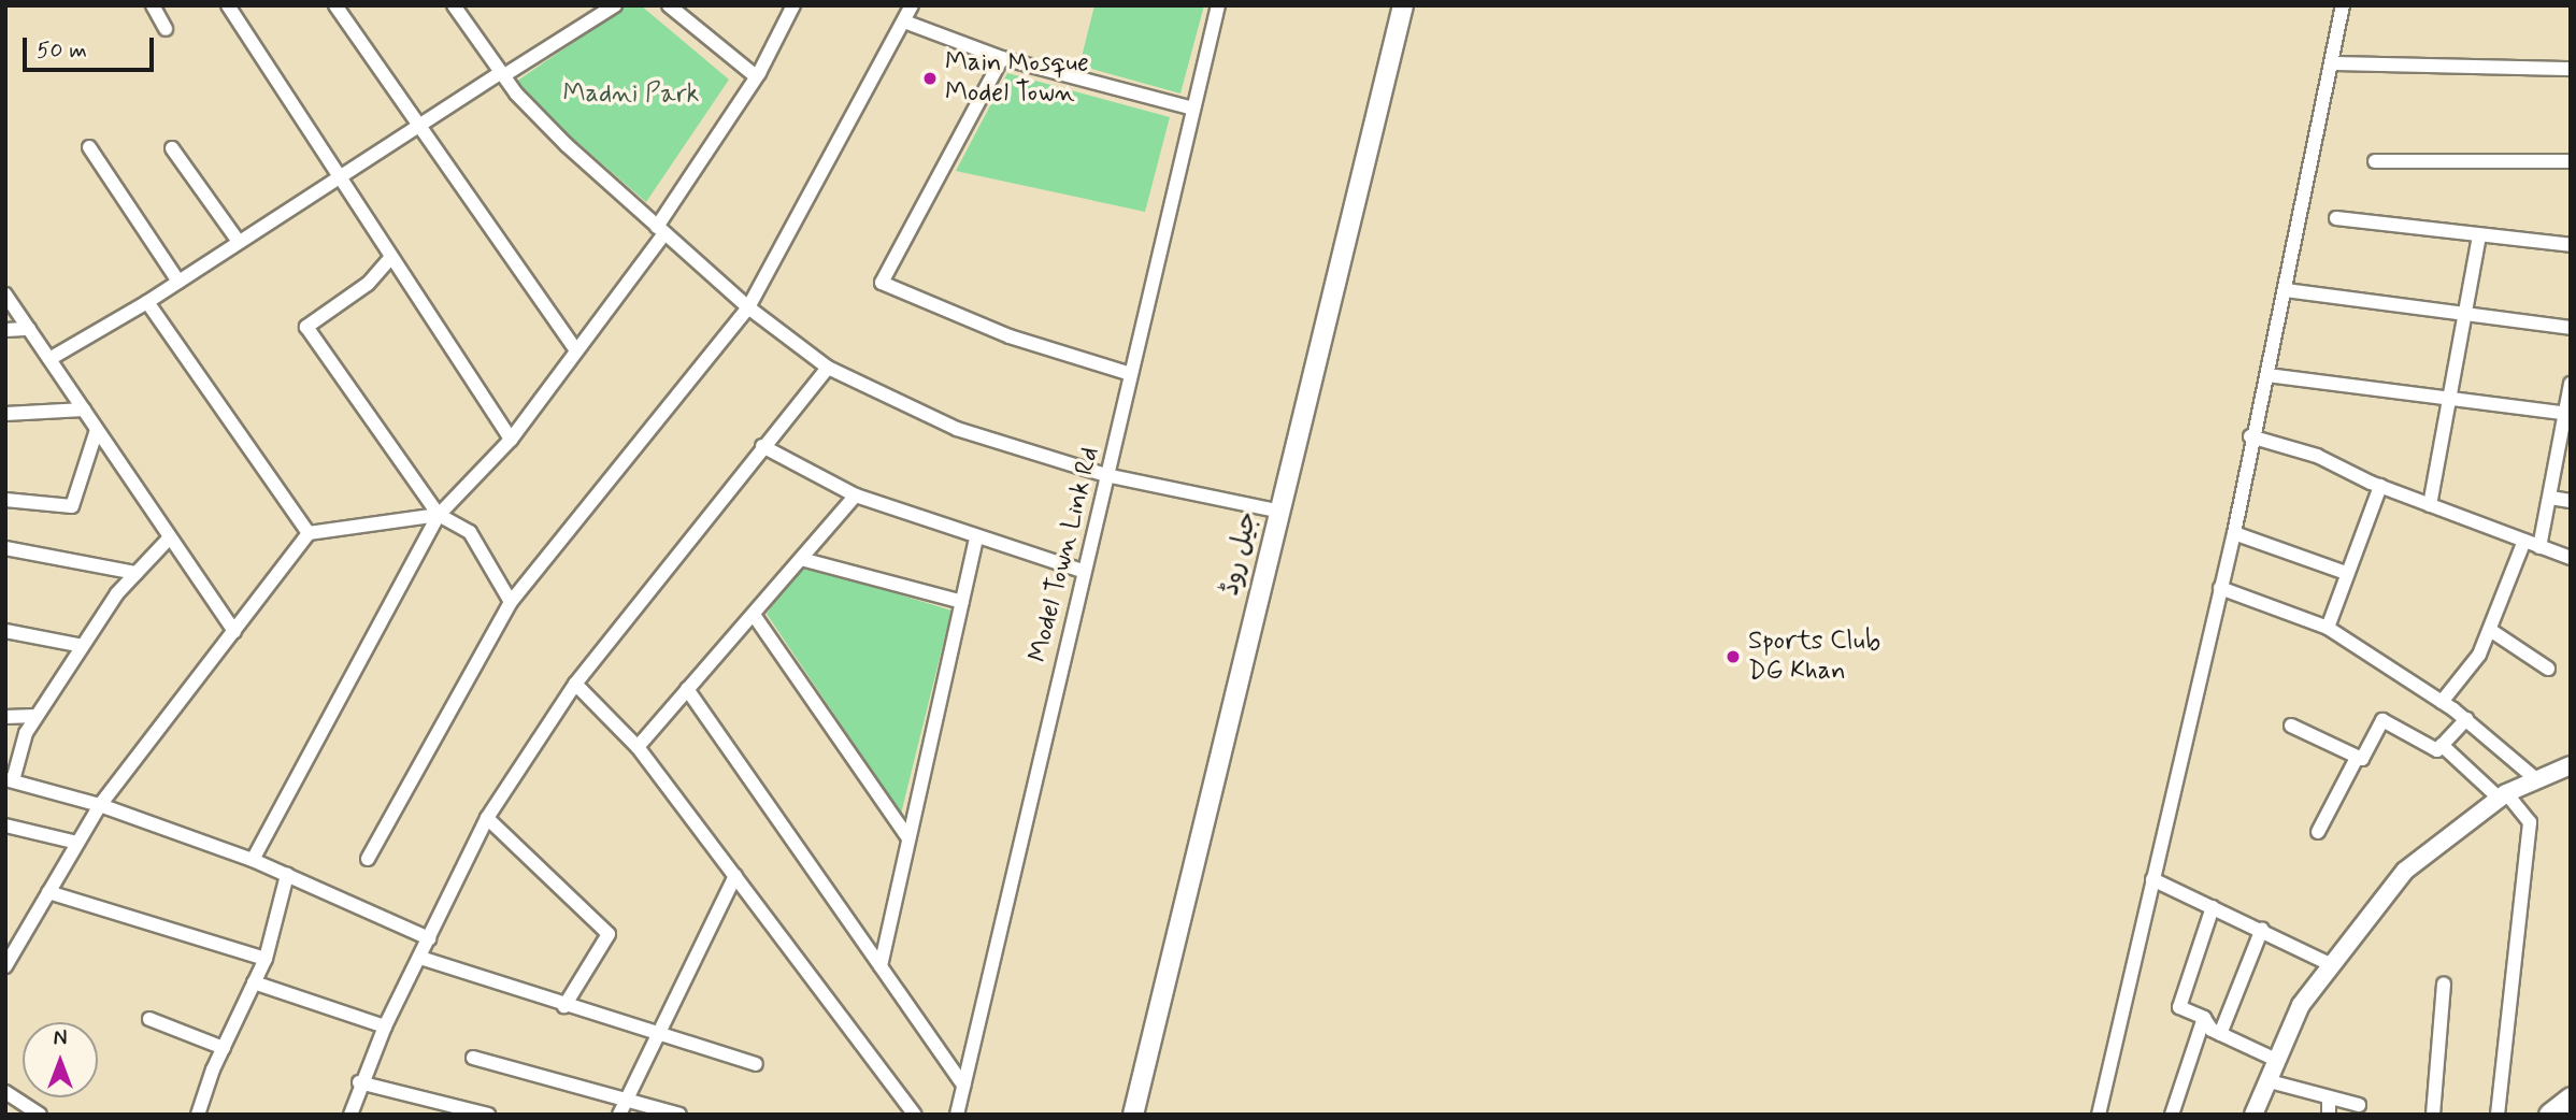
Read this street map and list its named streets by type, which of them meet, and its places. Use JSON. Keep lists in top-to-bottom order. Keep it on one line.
{"streets":{"main road":["جیل روڈ"],"street":["Model Town Link Rd"]},"parks":["Madni Park"],"places":["Main Mosque Model Town","Sports Club DG Khan"],"scale_bar":"50 m","north":"top"}
